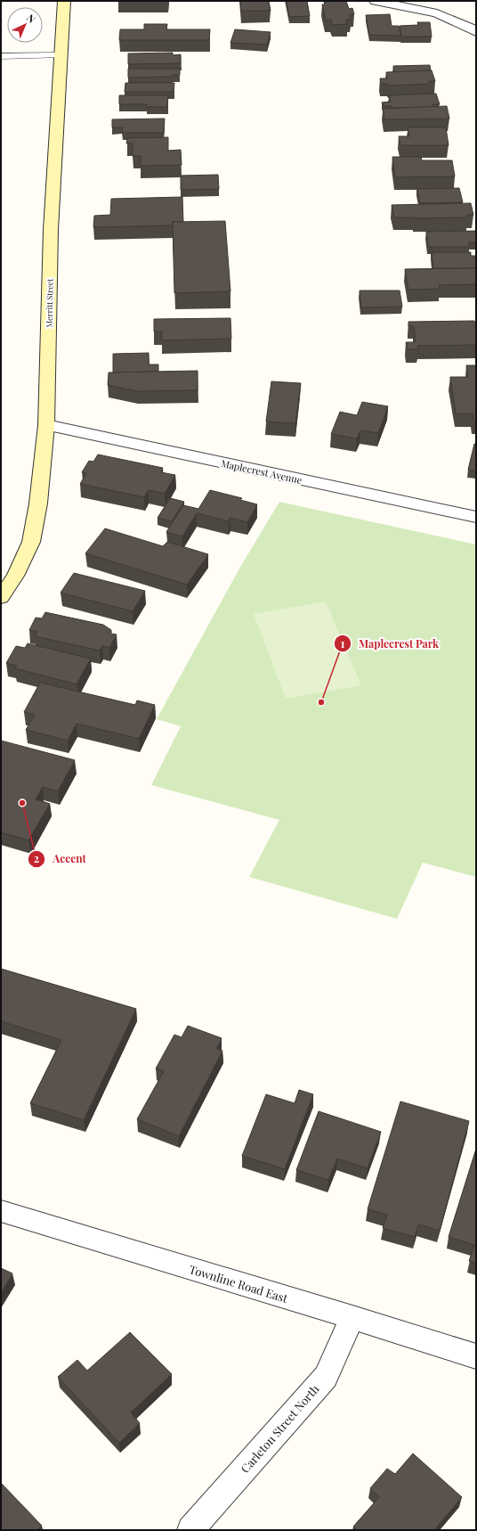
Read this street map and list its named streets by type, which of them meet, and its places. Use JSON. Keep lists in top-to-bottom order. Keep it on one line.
{"streets":{"main road":["Merritt Street"],"street":["Maplecrest Avenue","Townline Road East","Carleton Street North"]},"crossings":[["Merritt Street","Maplecrest Avenue"],["Townline Road East","Carleton Street North"]],"places":["Maplecrest Park","Accent"],"north":"top right"}
